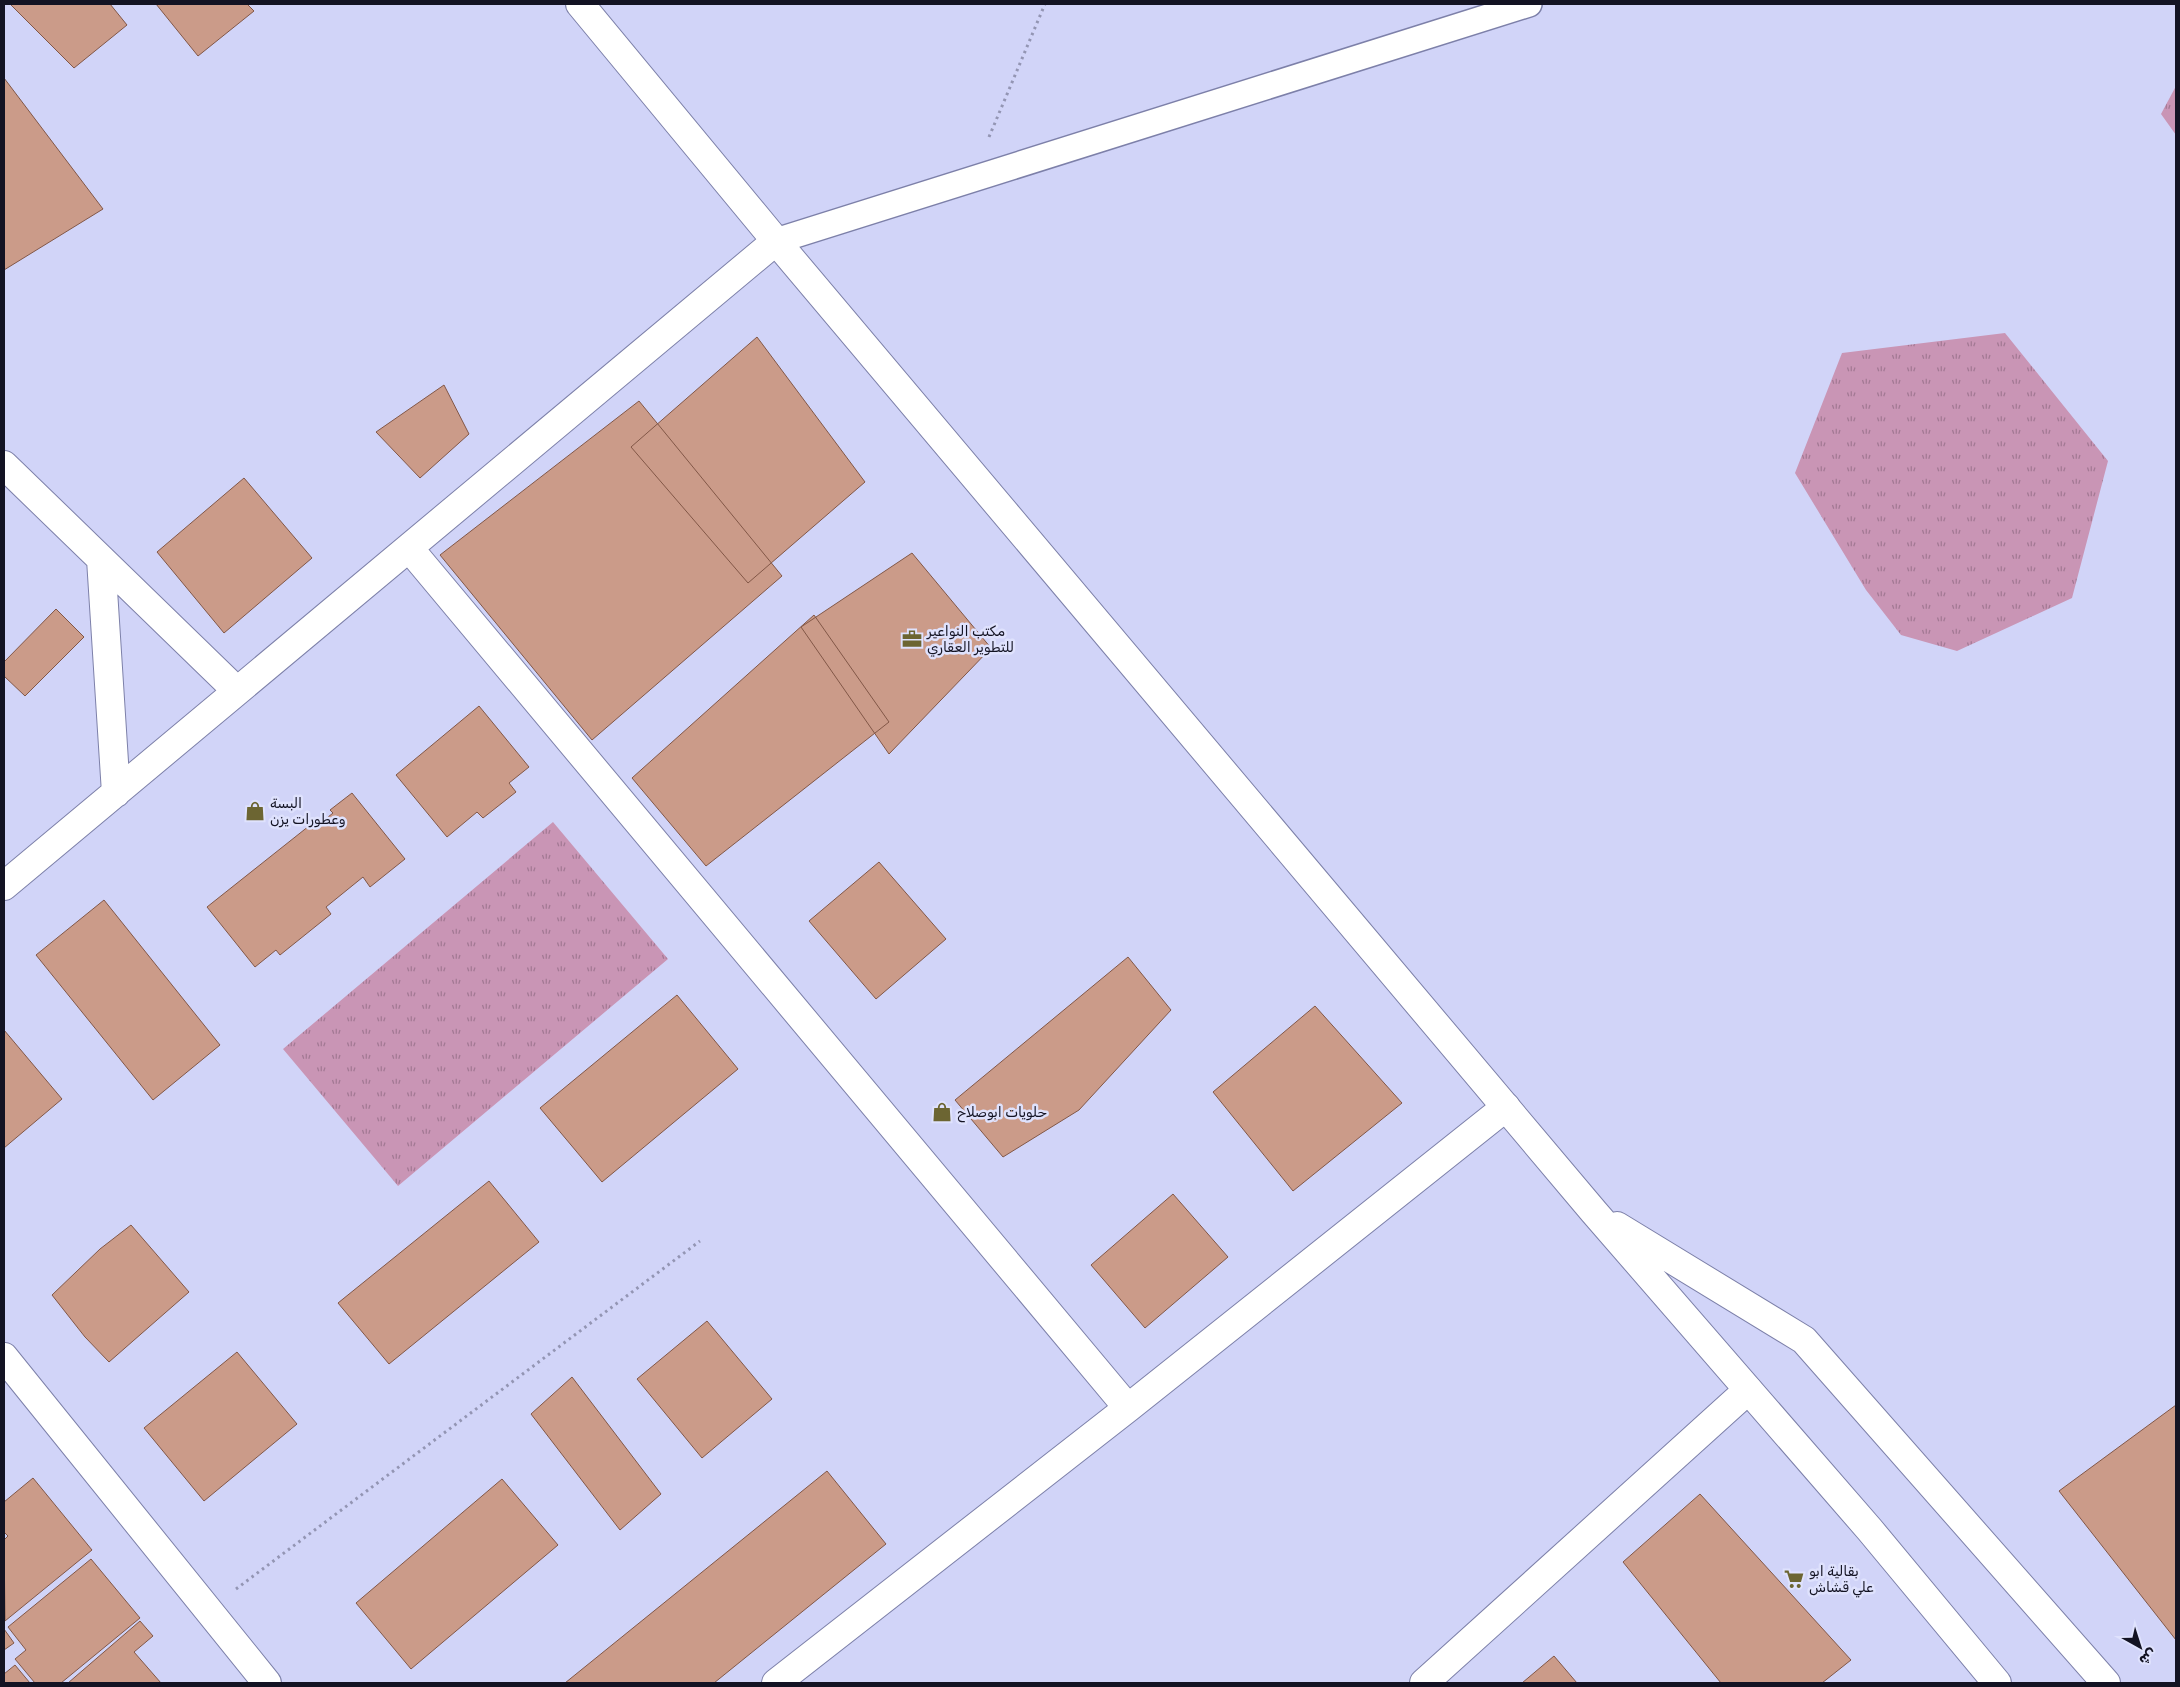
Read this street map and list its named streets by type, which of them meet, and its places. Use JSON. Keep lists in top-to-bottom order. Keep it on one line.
{"places":{"office":["مكتب النواعير للتطوير العقاري"],"shop":["البسة وعطورات يزن","حلويات ابوصلاح"],"supermarket":["بقالية ابو علي قشاش"]},"north":"bottom right"}
